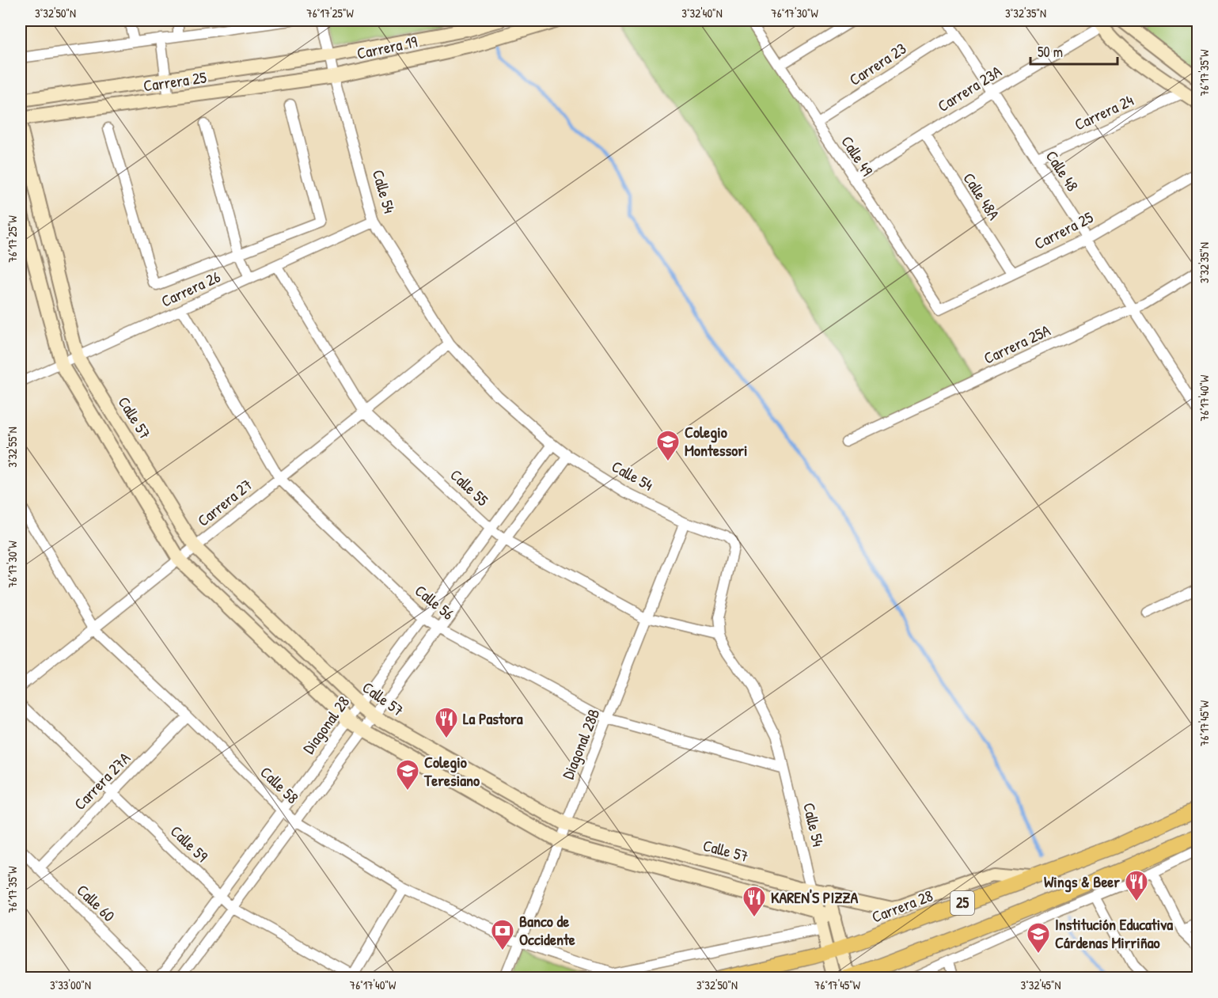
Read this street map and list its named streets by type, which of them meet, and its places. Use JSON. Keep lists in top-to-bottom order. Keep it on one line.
{"streets":{"main road":["25","Carrera 28"],"street":["Carrera 19","Carrera 23","Carrera 25","Carrera 23A","Carrera 24","Calle 49","Calle 48","Calle 54","Calle 48A","Carrera 26","Carrera 25A","Calle 57","Calle 55","Carrera 27","Calle 56","Diagonal 28","Diagonal 28B","Carrera 27A","Calle 58","Calle 59","Calle 60"]},"crossings":[["Carrera 19","Carrera 25"],["Carrera 19","Calle 54"],["Carrera 23","Calle 49"],["Carrera 23","Calle 48"],["Carrera 25","Calle 49"],["Carrera 25","Calle 48"],["Carrera 25","Calle 54"],["Carrera 25","Calle 48A"],["Carrera 23A","Calle 49"],["Carrera 23A","Calle 48"],["Carrera 23A","Calle 48A"],["Carrera 24","Calle 48"],["Calle 48","Carrera 25A"],["Calle 54","Carrera 26"],["Calle 54","Calle 57"],["Calle 54","Calle 55"],["Calle 54","Carrera 27"],["Calle 54","Calle 56"],["Calle 54","Diagonal 28"],["Calle 54","Diagonal 28B"],["Calle 54","25"],["Calle 54","Carrera 28"],["Carrera 26","Calle 57"],["Carrera 26","Calle 55"],["Carrera 26","Calle 56"],["Calle 57","Carrera 27"],["Calle 57","Diagonal 28"],["Calle 57","Diagonal 28B"],["Calle 57","Carrera 28"],["Calle 55","Carrera 27"],["Calle 55","Diagonal 28"],["Calle 55","Diagonal 28B"],["Carrera 27","Calle 56"],["Carrera 27","Calle 58"],["Calle 56","Diagonal 28"],["Calle 56","Diagonal 28B"],["Diagonal 28","Calle 58"],["Diagonal 28","Calle 59"],["Diagonal 28B","Calle 58"],["Carrera 27A","Calle 58"],["Carrera 27A","Calle 59"],["Carrera 27A","Calle 60"]],"places":{"school or university":["Colegio Montessori","Colegio Teresiano","Institución Educativa Cárdenas Mirriñao"],"restaurant":["La Pastora","Wings & Beer","KAREN'S PIZZA"],"bank":["Banco de Occidente"]},"scale_bar":"50 m","coordinates":["3°32'50\"N","76°17'25\"W","3°32'40\"N","76°17'30\"W","3°32'35\"N","76°17'35\"W","76°17'40\"W","3°32'55\"N","76°17'45\"W","3°33'00\"N","3°32'45\"N"]}
